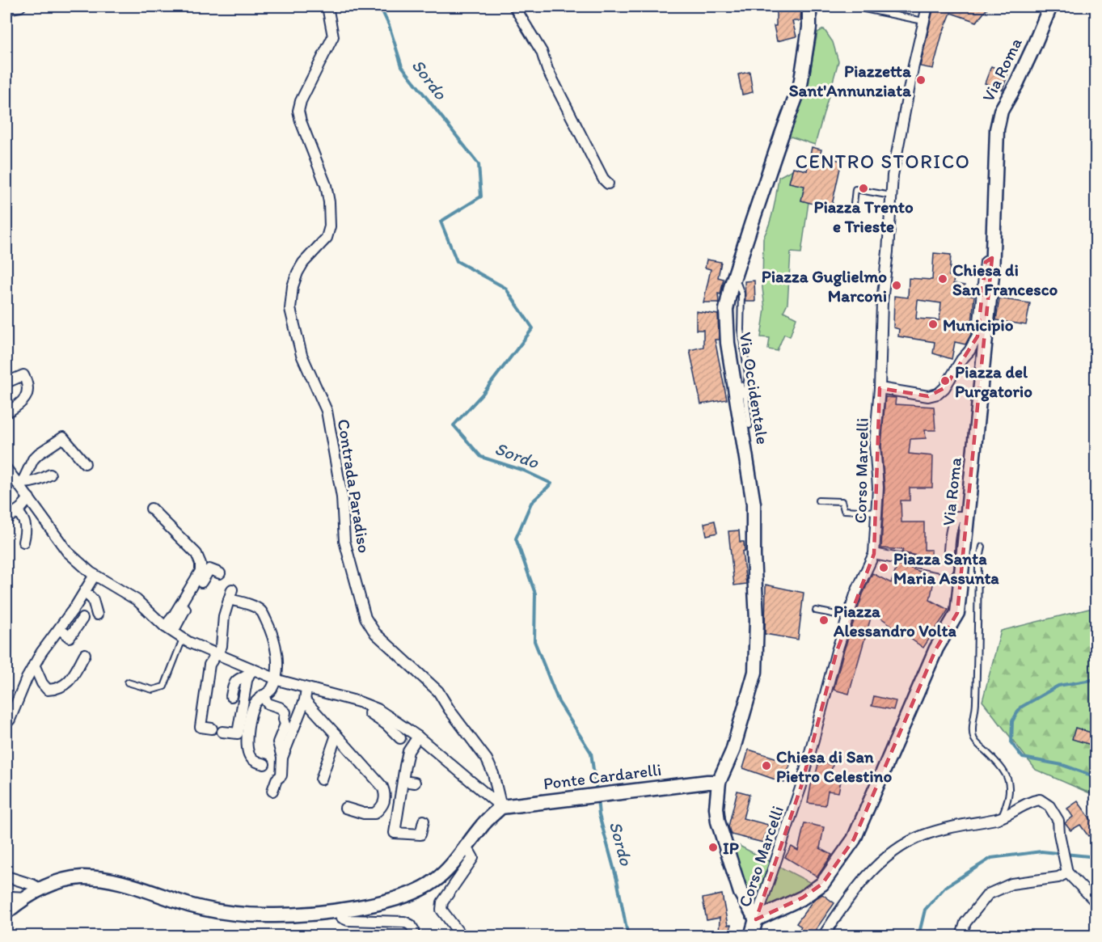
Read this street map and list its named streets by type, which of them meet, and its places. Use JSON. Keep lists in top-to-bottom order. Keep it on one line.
{"streets":{"main road":["Via Roma","Via Occidentale","Ponte Cardarelli"],"street":["Corso Marcelli","Contrada Paradiso"]},"crossings":[["Via Roma","Via Occidentale"],["Via Roma","Corso Marcelli"],["Via Occidentale","Corso Marcelli"],["Via Occidentale","Ponte Cardarelli"],["Contrada Paradiso","Ponte Cardarelli"]],"districts":["CENTRO STORICO"],"water":["Sordo"],"places":["Piazzetta Sant'Annunziata","Piazza Trento e Trieste","Chiesa di San Francesco","Piazza Guglielmo Marconi","Municipio","Piazza del Purgatorio","Piazza Santa Maria Assunta","Piazza Alessandro Volta","Chiesa di San Pietro Celestino","IP"]}
